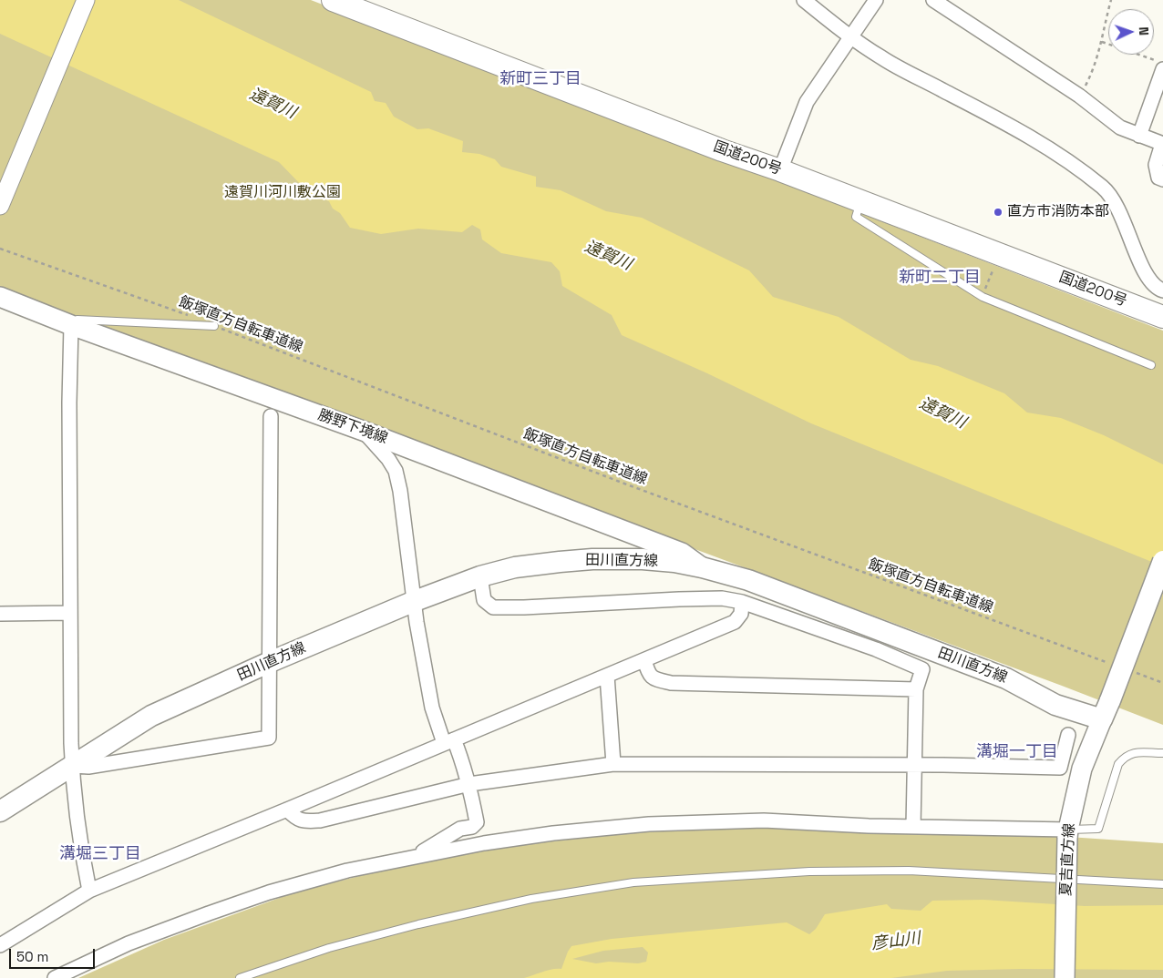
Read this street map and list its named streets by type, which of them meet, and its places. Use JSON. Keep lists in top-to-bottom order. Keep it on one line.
{"streets":{"highway":["国道200号"],"main road":["勝野下境線","田川直方線","夏吉直方線"],"path":["飯塚直方自転車道線"]},"crossings":[["勝野下境線","田川直方線"],["田川直方線","夏吉直方線"]],"districts":["新町三丁目","新町二丁目","溝堀一丁目","溝堀三丁目"],"water":["遠賀川","彦山川"],"parks":["遠賀川河川敷公園"],"places":["直方市消防本部"],"scale_bar":"50 m","north":"right"}
